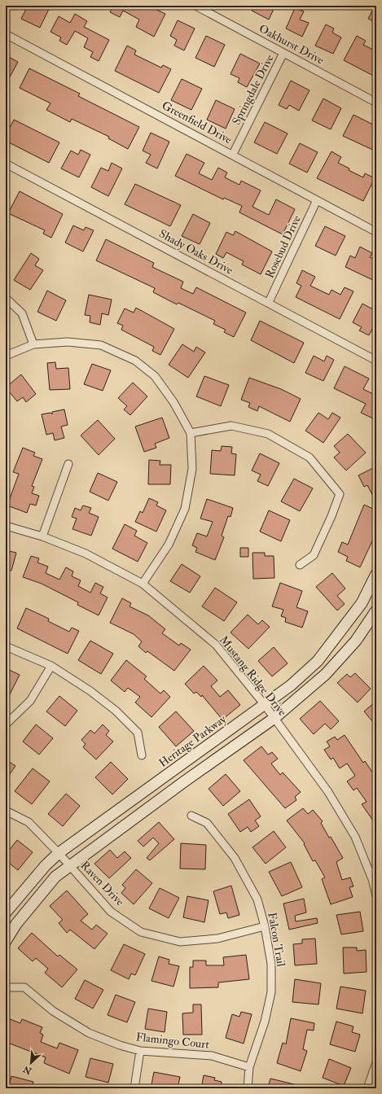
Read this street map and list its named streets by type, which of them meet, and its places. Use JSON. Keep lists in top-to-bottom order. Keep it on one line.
{"streets":{"main road":["Heritage Parkway"],"street":["Oakhurst Drive","Springdale Drive","Greenfield Drive","Rosebud Drive","Shady Oaks Drive","Mustang Ridge Drive","Raven Drive","Falcon Trail","Flamingo Court"]},"crossings":[["Oakhurst Drive","Springdale Drive"],["Springdale Drive","Greenfield Drive"],["Greenfield Drive","Rosebud Drive"],["Rosebud Drive","Shady Oaks Drive"],["Mustang Ridge Drive","Heritage Parkway"],["Heritage Parkway","Raven Drive"],["Raven Drive","Falcon Trail"],["Falcon Trail","Flamingo Court"]],"north":"bottom left"}
